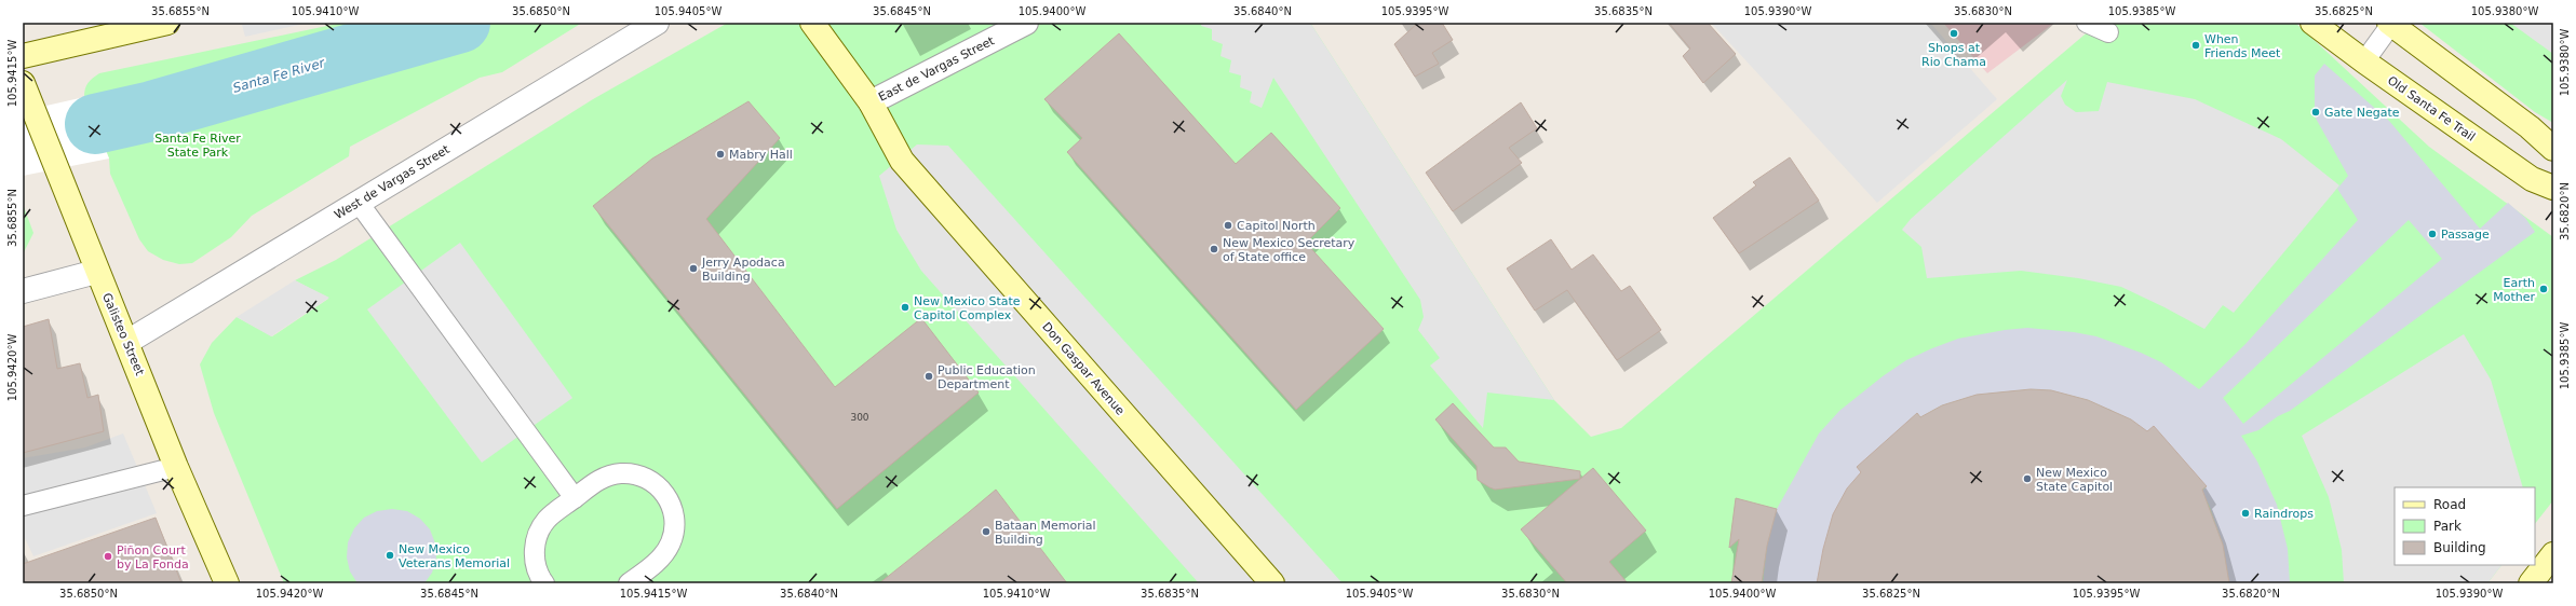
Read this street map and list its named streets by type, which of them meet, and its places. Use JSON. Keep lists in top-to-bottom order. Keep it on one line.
{"streets":{"street":["East de Vargas Street","Old Santa Fe Trail","West de Vargas Street","Galisteo Street","Don Gaspar Avenue"]},"crossings":[["East de Vargas Street","Don Gaspar Avenue"],["West de Vargas Street","Galisteo Street"]],"water":["Santa Fe River"],"parks":["Santa Fe River State Park"],"places":["Shops at Rio Chama","When Friends Meet","Gate Negate","Mabry Hall","Capitol North","Passage","New Mexico Secretary of State office","Jerry Apodaca Building","Earth Mother","New Mexico State Capitol Complex","Public Education Department","New Mexico State Capitol","Raindrops","Bataan Memorial Building","New Mexico Veterans Memorial","Piñon Court by La Fonda"],"house_numbers":["300"],"legend":["Road","Park","Building"],"coordinates":["35.6855°N","105.9410°W","35.6850°N","105.9405°W","35.6845°N","105.9400°W","35.6840°N","105.9395°W","35.6835°N","105.9390°W","35.6830°N","105.9385°W","35.6825°N","105.9380°W","105.9415°W","35.6820°N","105.9420°W"]}
